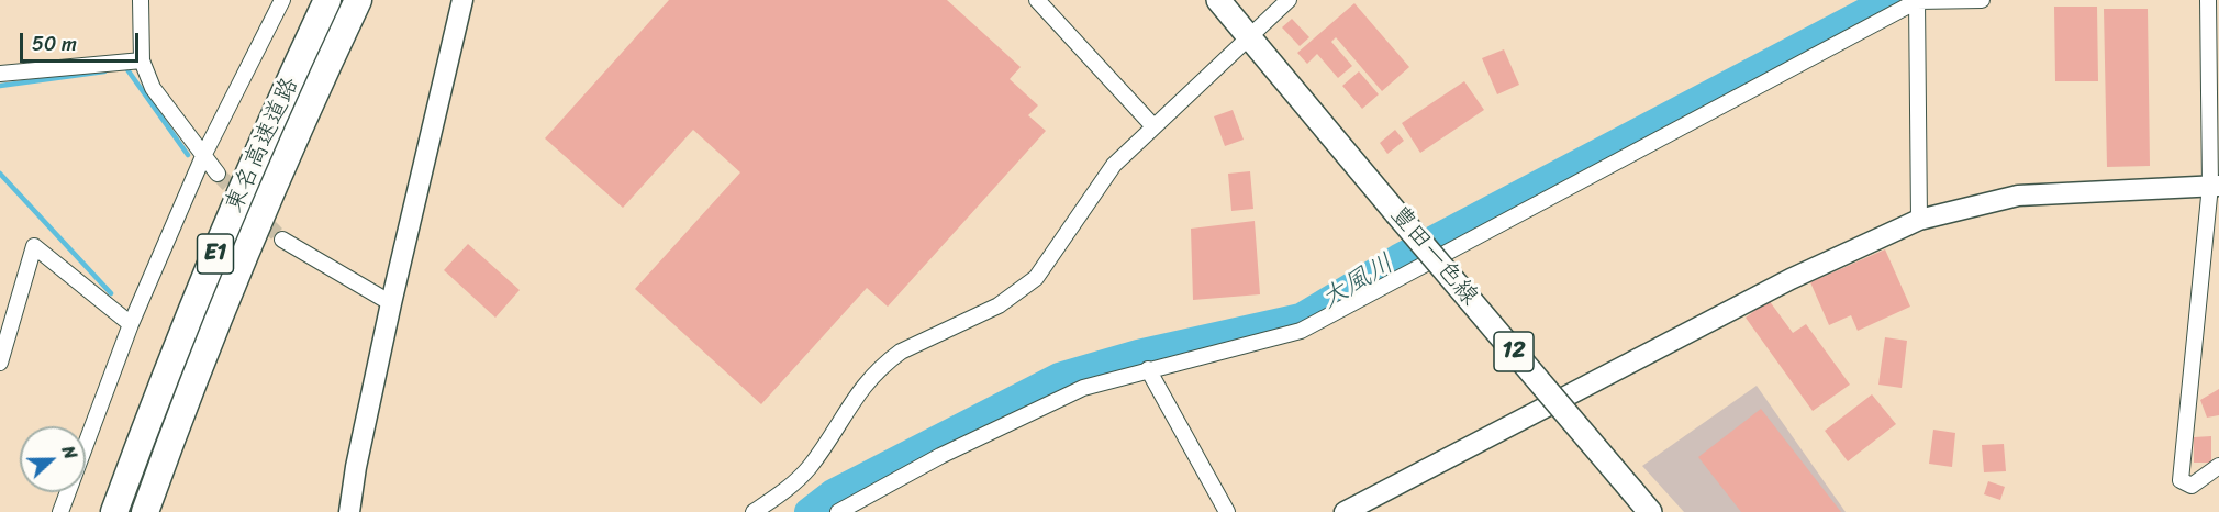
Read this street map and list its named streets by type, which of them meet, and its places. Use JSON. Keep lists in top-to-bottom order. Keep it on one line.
{"streets":{"highway":["東名高速道路","E1"],"main road":["豊田一色線","12"]},"water":["大風川"],"scale_bar":"50 m","north":"right"}
